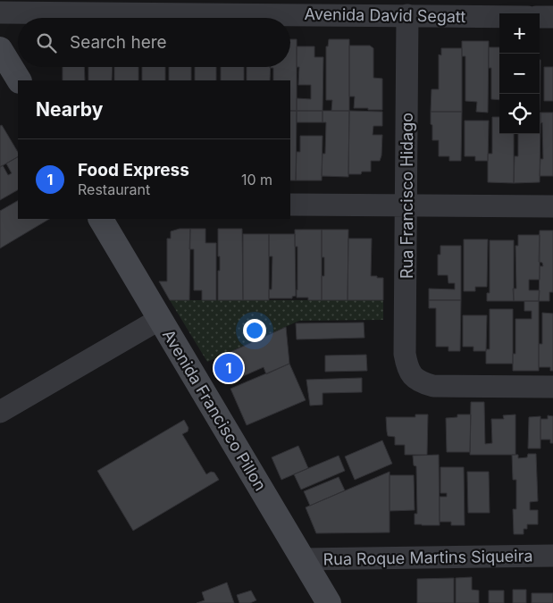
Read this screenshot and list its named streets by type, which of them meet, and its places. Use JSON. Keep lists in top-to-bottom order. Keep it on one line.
{"streets":{"main road":["Avenida Francisco Pillon"],"street":["Avenida David Segatt","Rua Francisco Hidago","Rua Roque Martins Siqueira"]},"crossings":[["Avenida David Segatt","Rua Francisco Hidago"],["Avenida Francisco Pillon","Rua Roque Martins Siqueira"]],"page":{"map_buttons":["+","−"],"search":"Search here","heading":"Nearby","list":[{"mark":"1","name":"Food Express","note":"Restaurant","value":"10 m"}],"pins":"1"}}
